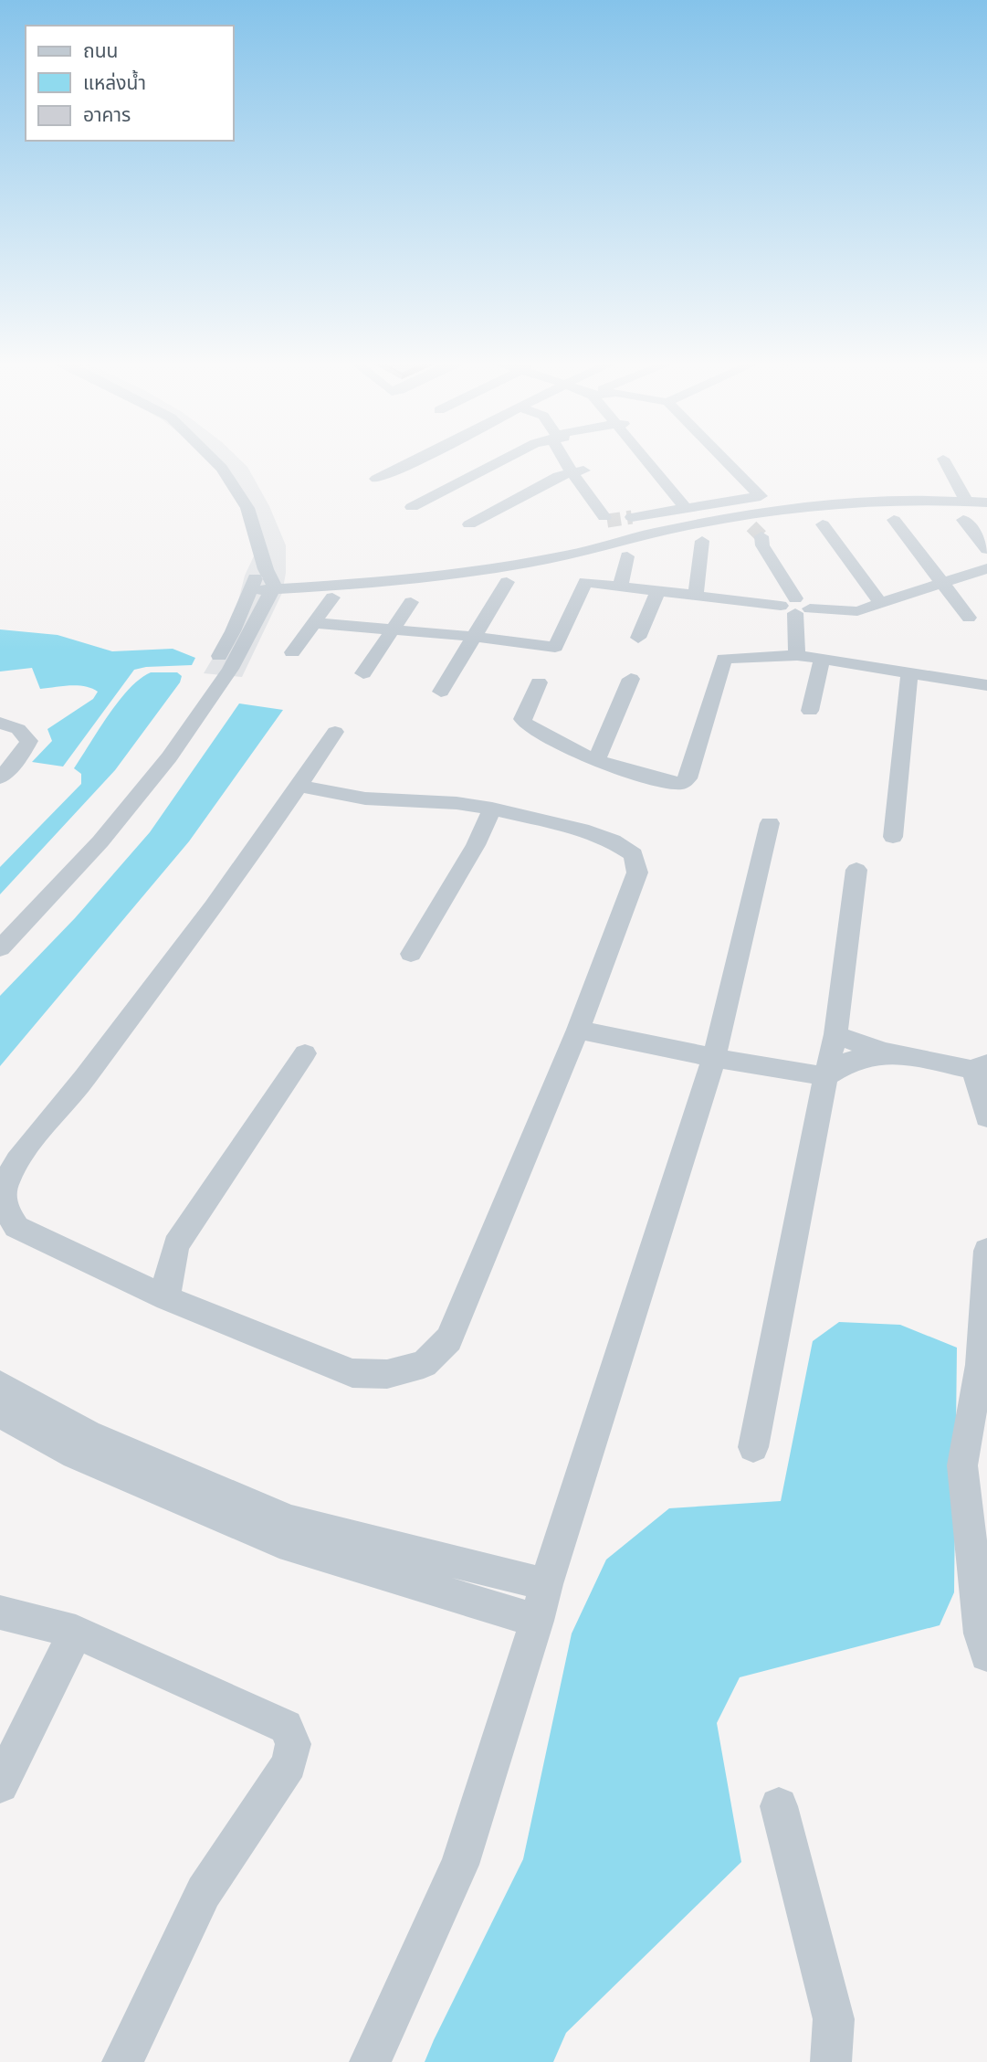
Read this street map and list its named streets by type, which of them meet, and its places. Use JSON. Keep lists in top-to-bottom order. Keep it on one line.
{"legend":["ถนน","แหล่งน้ำ","อาคาร"]}
